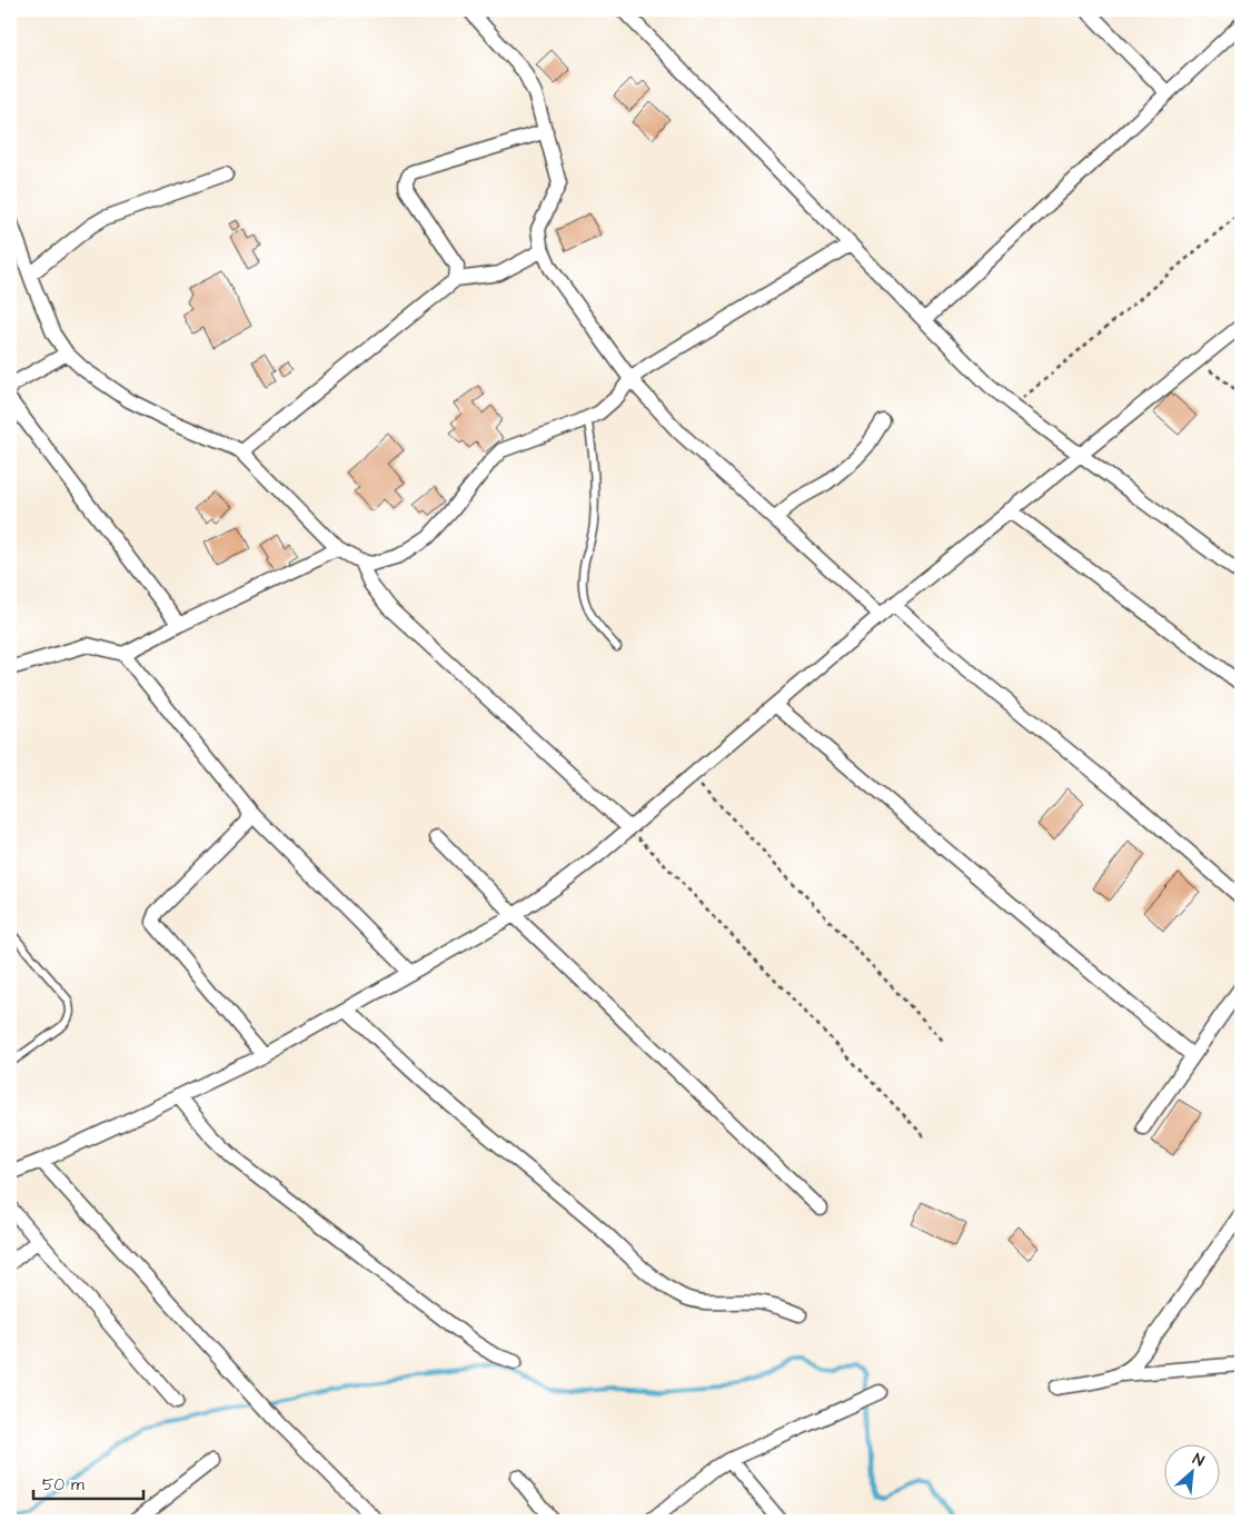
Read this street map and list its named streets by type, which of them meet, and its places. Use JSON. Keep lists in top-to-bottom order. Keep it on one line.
{"scale_bar":"50 m","north":"top right"}
